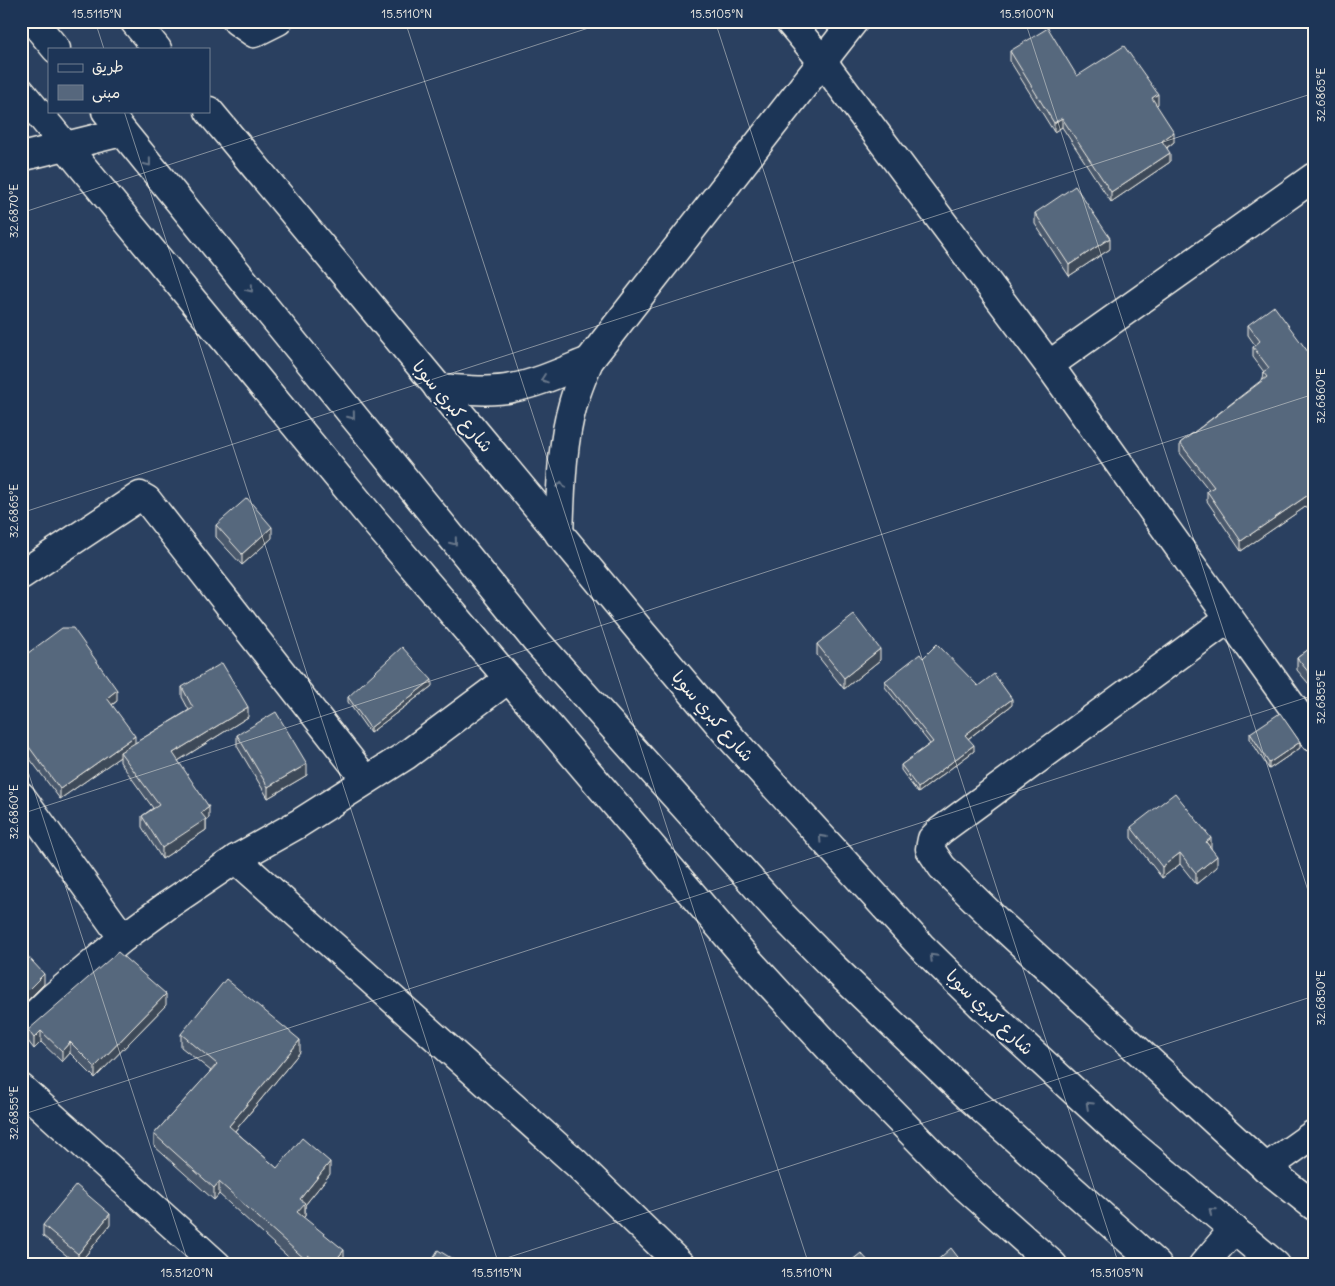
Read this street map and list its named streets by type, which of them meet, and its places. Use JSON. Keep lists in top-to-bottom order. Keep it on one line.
{"streets":{"main road":["شارع كبري سوبا"]},"legend":["طريق","مبنى"],"coordinates":["15.5115°N","15.5110°N","15.5105°N","15.5100°N","32.6865°E","32.6870°E","32.6860°E","32.6855°E","32.6850°E","15.5120°N"]}
